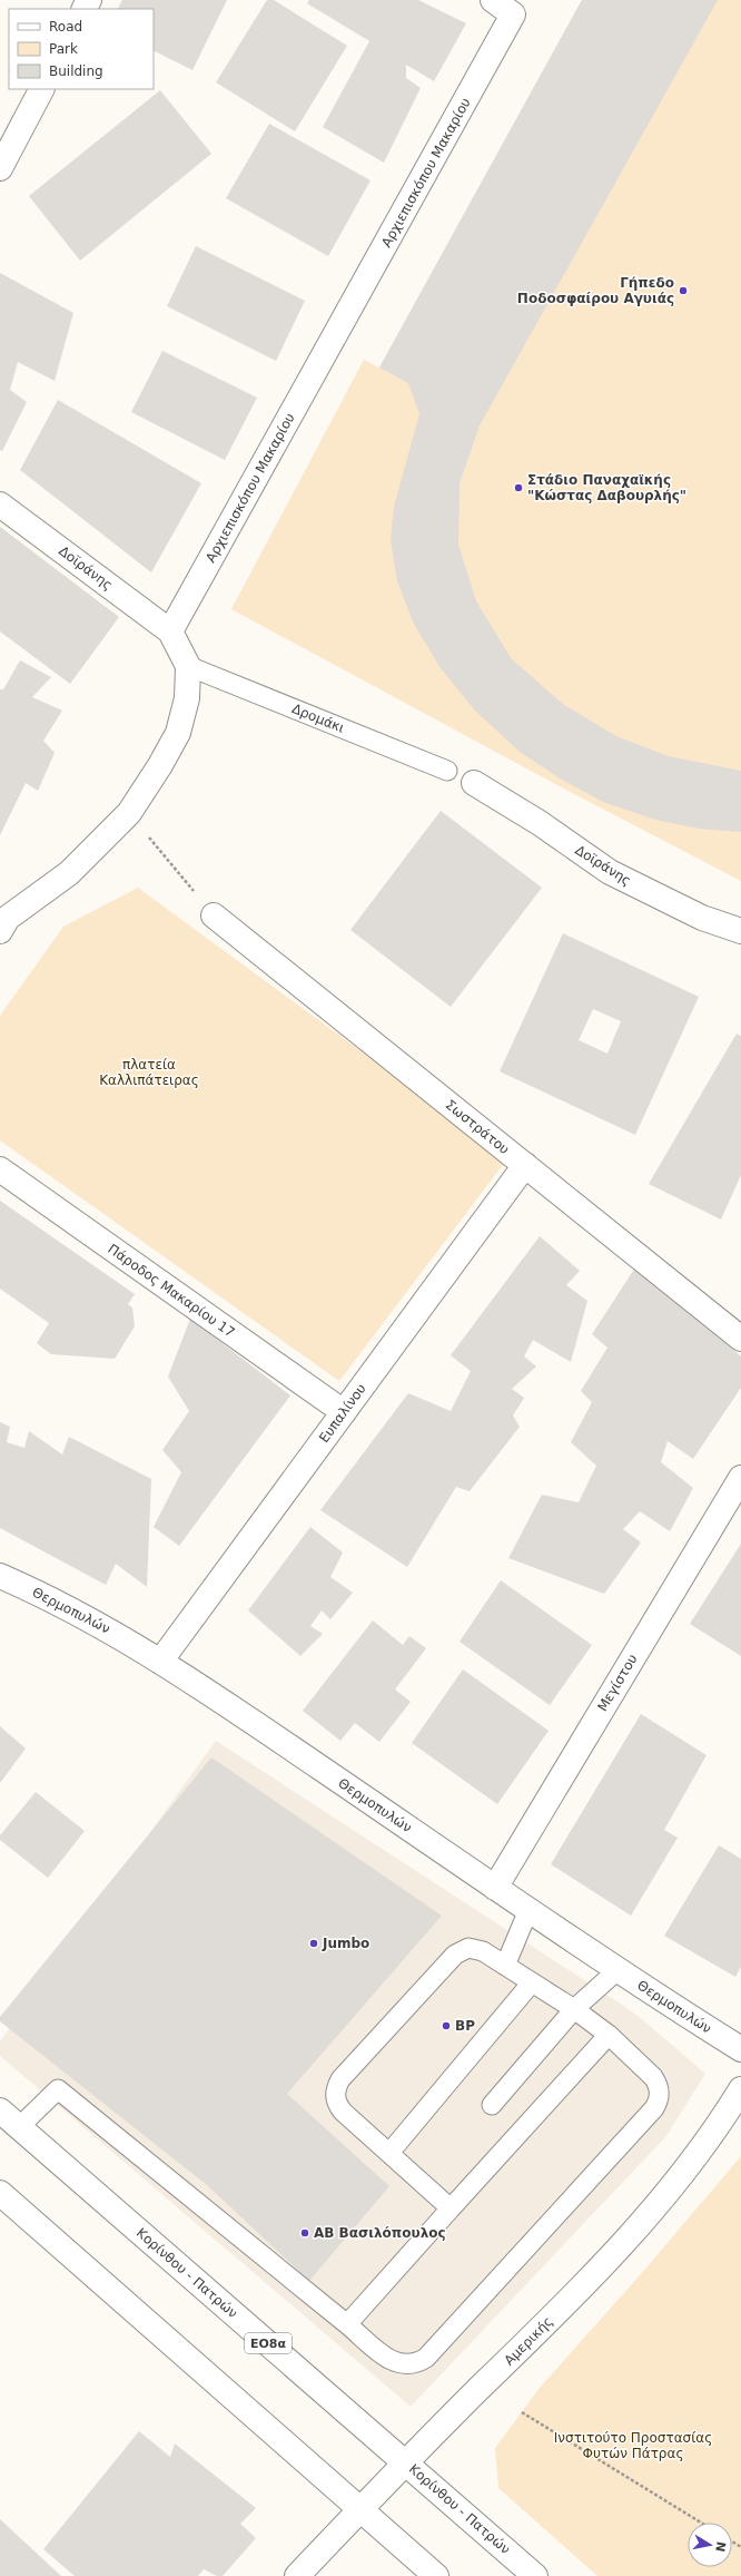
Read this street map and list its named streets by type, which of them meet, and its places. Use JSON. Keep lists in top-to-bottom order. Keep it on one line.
{"streets":{"main road":["Αρχιεπισκόπου Μακαρίου","Δοϊράνης","Σωστράτου","Πάροδος Μακαρίου 17","Ευπαλίνου","Θερμοπυλών","Μεγίστου","Κορίνθου - Πατρών","Αμερικής","ΕΟ8α"],"lane":["Δρομάκι"]},"crossings":[["Αρχιεπισκόπου Μακαρίου","Δοϊράνης"],["Σωστράτου","Ευπαλίνου"],["Πάροδος Μακαρίου 17","Ευπαλίνου"],["Ευπαλίνου","Θερμοπυλών"],["Θερμοπυλών","Μεγίστου"],["Κορίνθου - Πατρών","Αμερικής"]],"parks":["πλατεία Καλλιπάτειρας","Ινστιτούτο Προστασίας Φυτών Πάτρας"],"places":["Γήπεδο Ποδοσφαίρου Αγυιάς","Στάδιο Παναχαϊκής \"Κώστας Δαβουρλής\"","Jumbo","BP","ΑΒ Βασιλόπουλος"],"legend":["Road","Park","Building"],"north":"right"}
